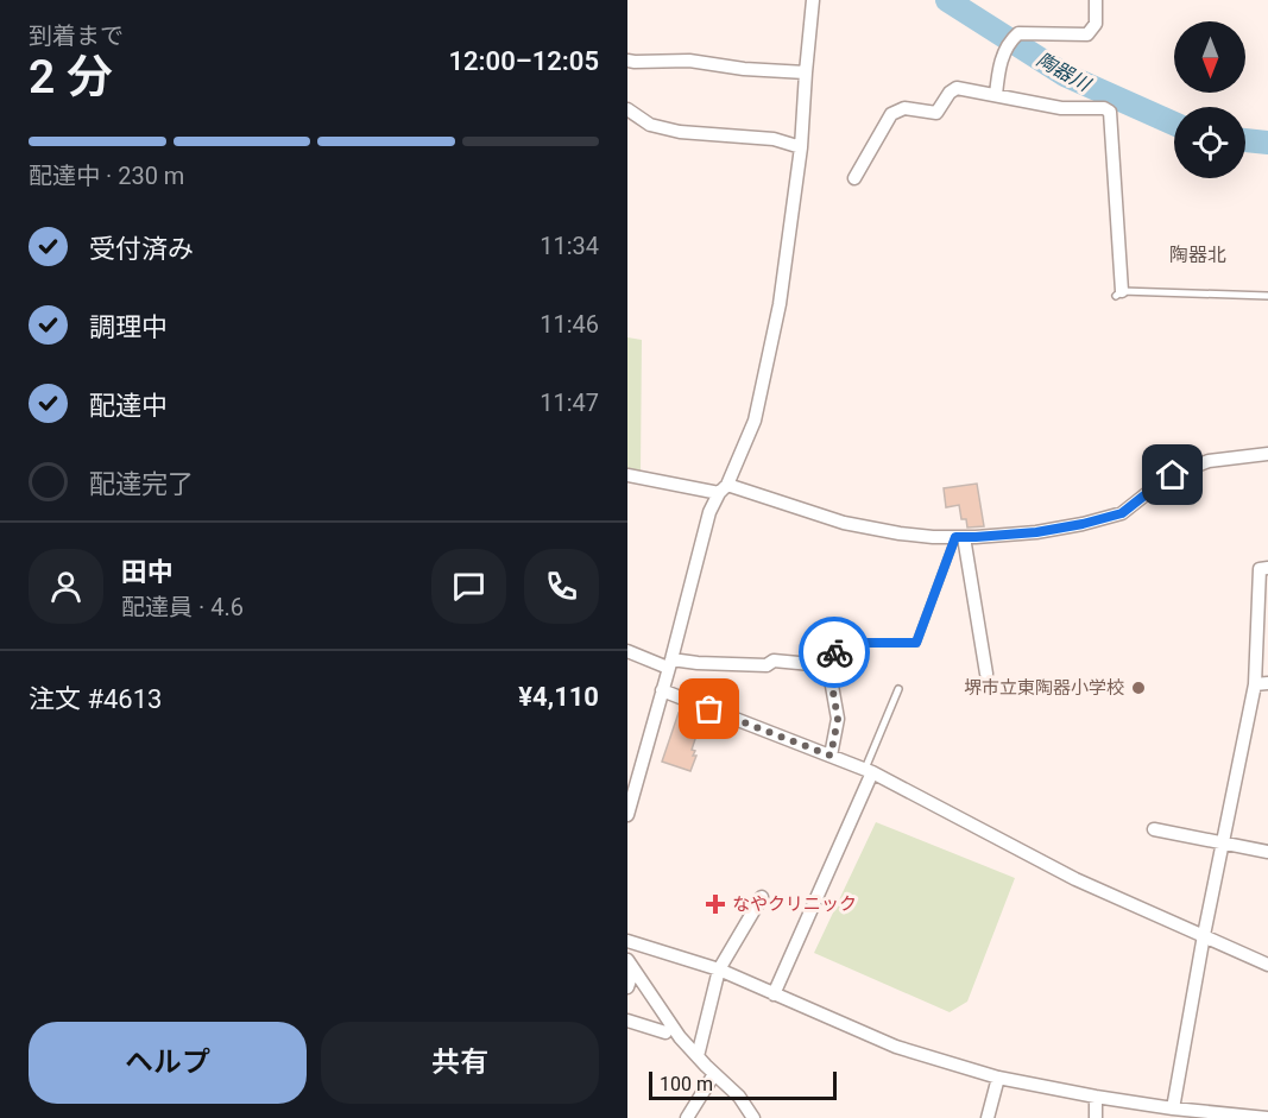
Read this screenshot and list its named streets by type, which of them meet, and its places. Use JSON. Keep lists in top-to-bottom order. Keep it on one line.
{"districts":["陶器北"],"water":["陶器川"],"places":{"other":["堺市立東陶器小学校"],"health":["なやクリニック"]},"scale_bar":"100 m","north":"bottom","page":{"heading":["2 分","到着まで","12:00–12:05"],"panel":["田中","配達員 · 4.6","注文 #4613","¥4,110"],"bar":"配達中 · 230 m","list":[["受付済み","11:34"],["調理中","11:46"],["配達中","11:47"],"配達完了"],"buttons":["ヘルプ","共有"],"scale":"100 m"}}
